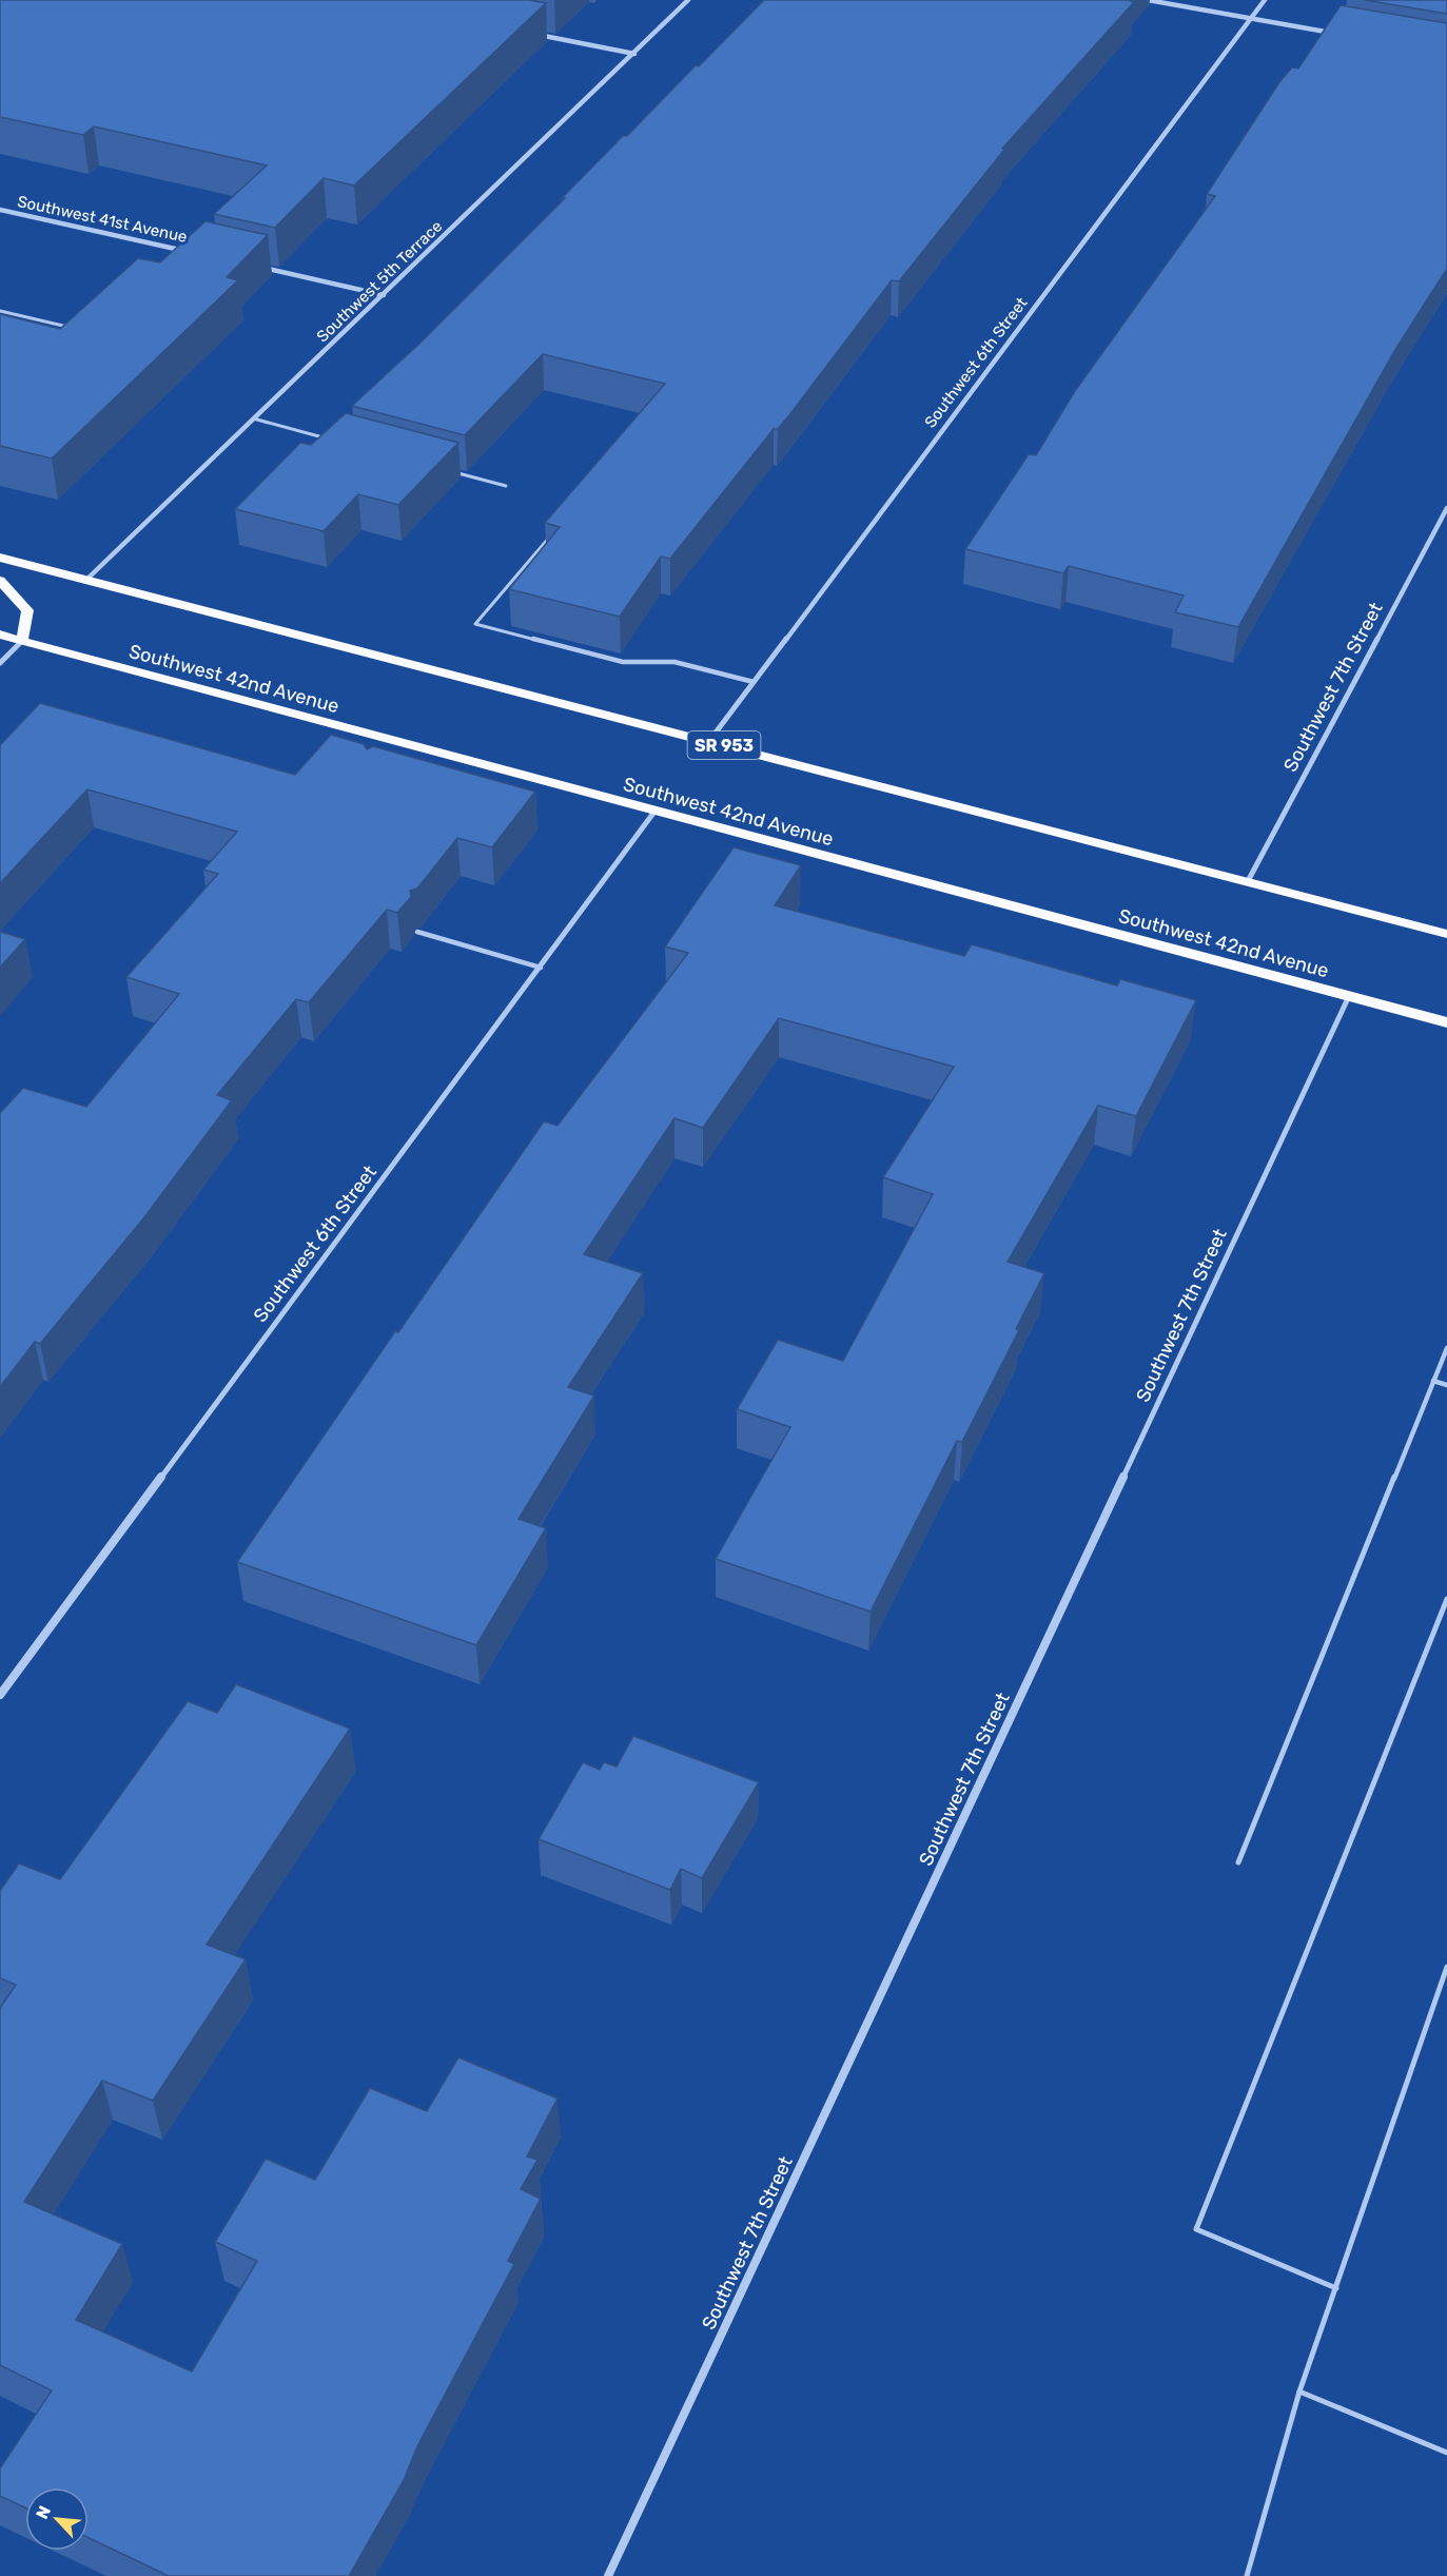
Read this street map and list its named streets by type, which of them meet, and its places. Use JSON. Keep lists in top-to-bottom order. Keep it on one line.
{"streets":{"main road":["Southwest 42nd Avenue","SR 953"],"street":["Southwest 41st Avenue","Southwest 5th Terrace","Southwest 6th Street","Southwest 7th Street"]},"crossings":[["Southwest 5th Terrace","SR 953"],["Southwest 6th Street","Southwest 42nd Avenue"],["Southwest 6th Street","SR 953"],["Southwest 42nd Avenue","Southwest 7th Street"],["Southwest 7th Street","SR 953"]],"north":"top left"}
